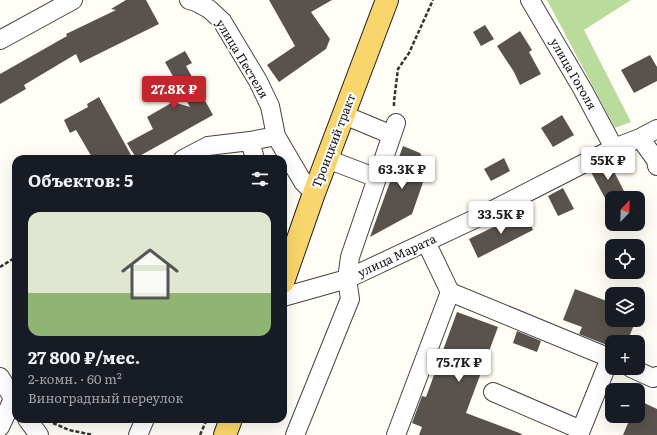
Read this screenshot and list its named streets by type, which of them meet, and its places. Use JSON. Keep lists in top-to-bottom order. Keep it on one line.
{"streets":{"main road":["Троицкий тракт"],"street":["улица Пестеля","улица Гоголя","улица Марата"]},"crossings":[["улица Пестеля","Троицкий тракт"],["улица Гоголя","улица Марата"]],"north":"top right","page":{"price":["27.8K ₽","55K ₽","63.3K ₽","33.5K ₽","75.7K ₽"],"heading":"Объектов: 5","map_buttons":["+","−"],"list":[{"name":"27 800 ₽/мес.","note":"2-комн. · 60 m² · Виноградный переулок"}]}}
